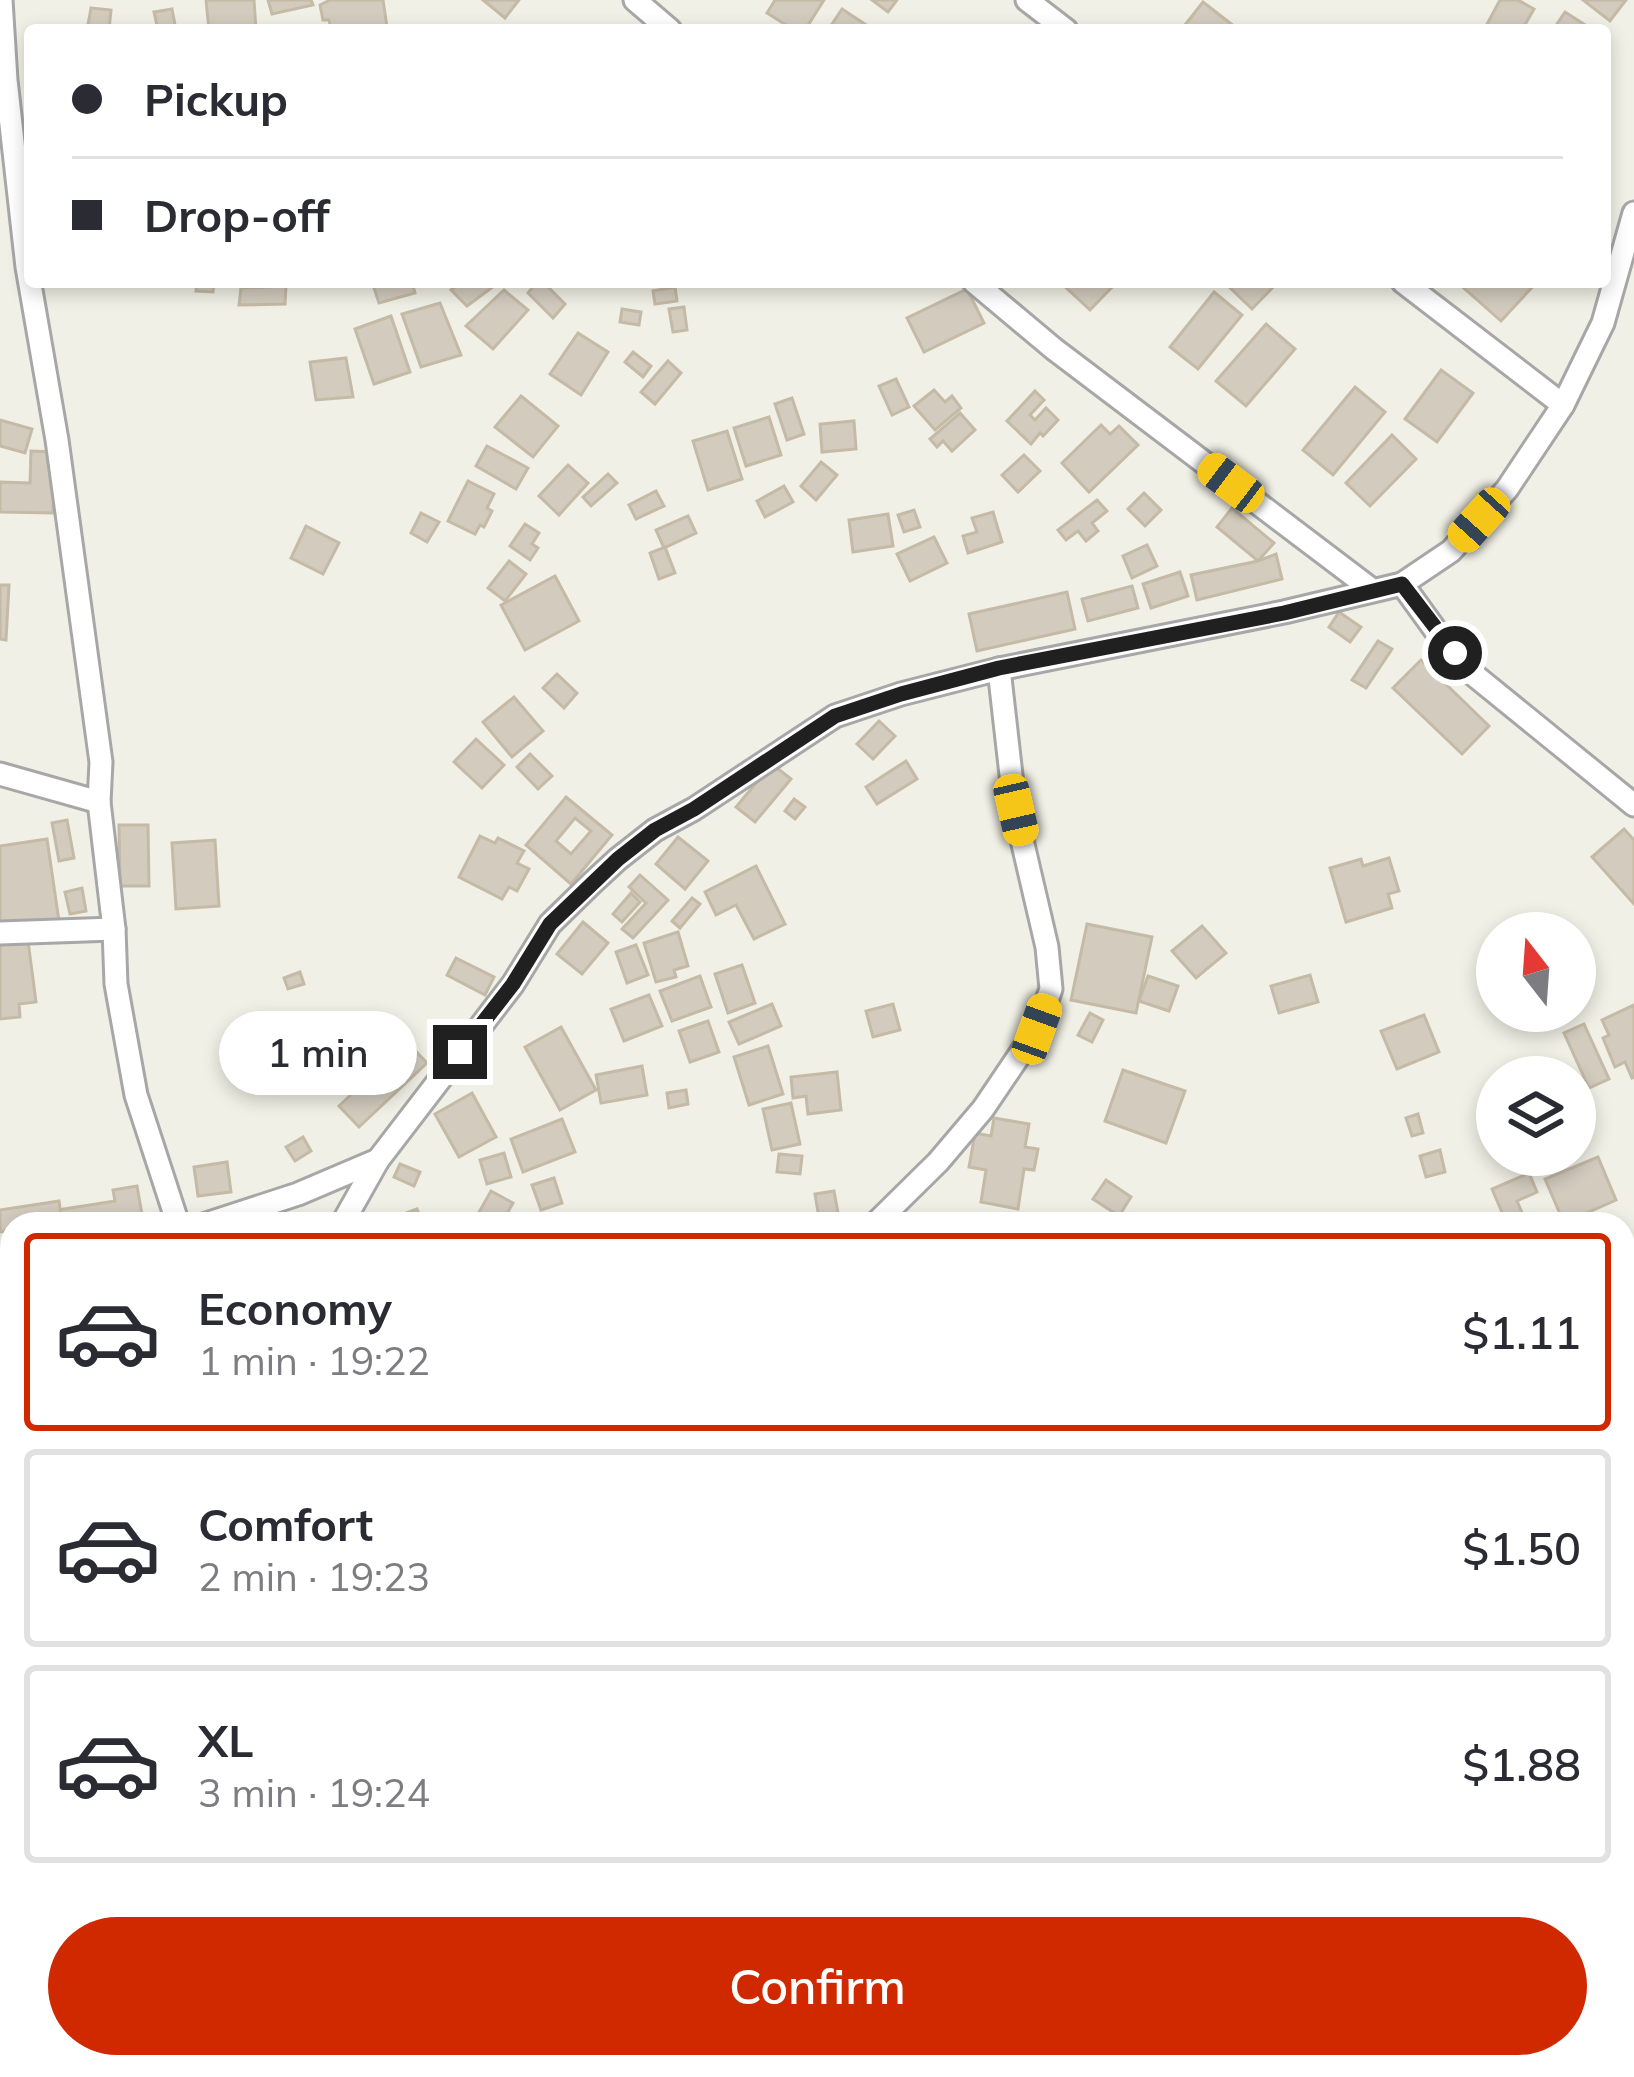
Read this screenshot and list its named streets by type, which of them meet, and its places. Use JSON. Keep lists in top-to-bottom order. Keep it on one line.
{"north":"top","page":{"banner":["Pickup","Drop-off"],"bubble":"1 min","list":[{"name":"Economy","note":"1 min · 19:22","value":"$1.11"},{"name":"Comfort","note":"2 min · 19:23","value":"$1.50"},{"name":"XL","note":"3 min · 19:24","value":"$1.88"}],"buttons":"Confirm"}}
